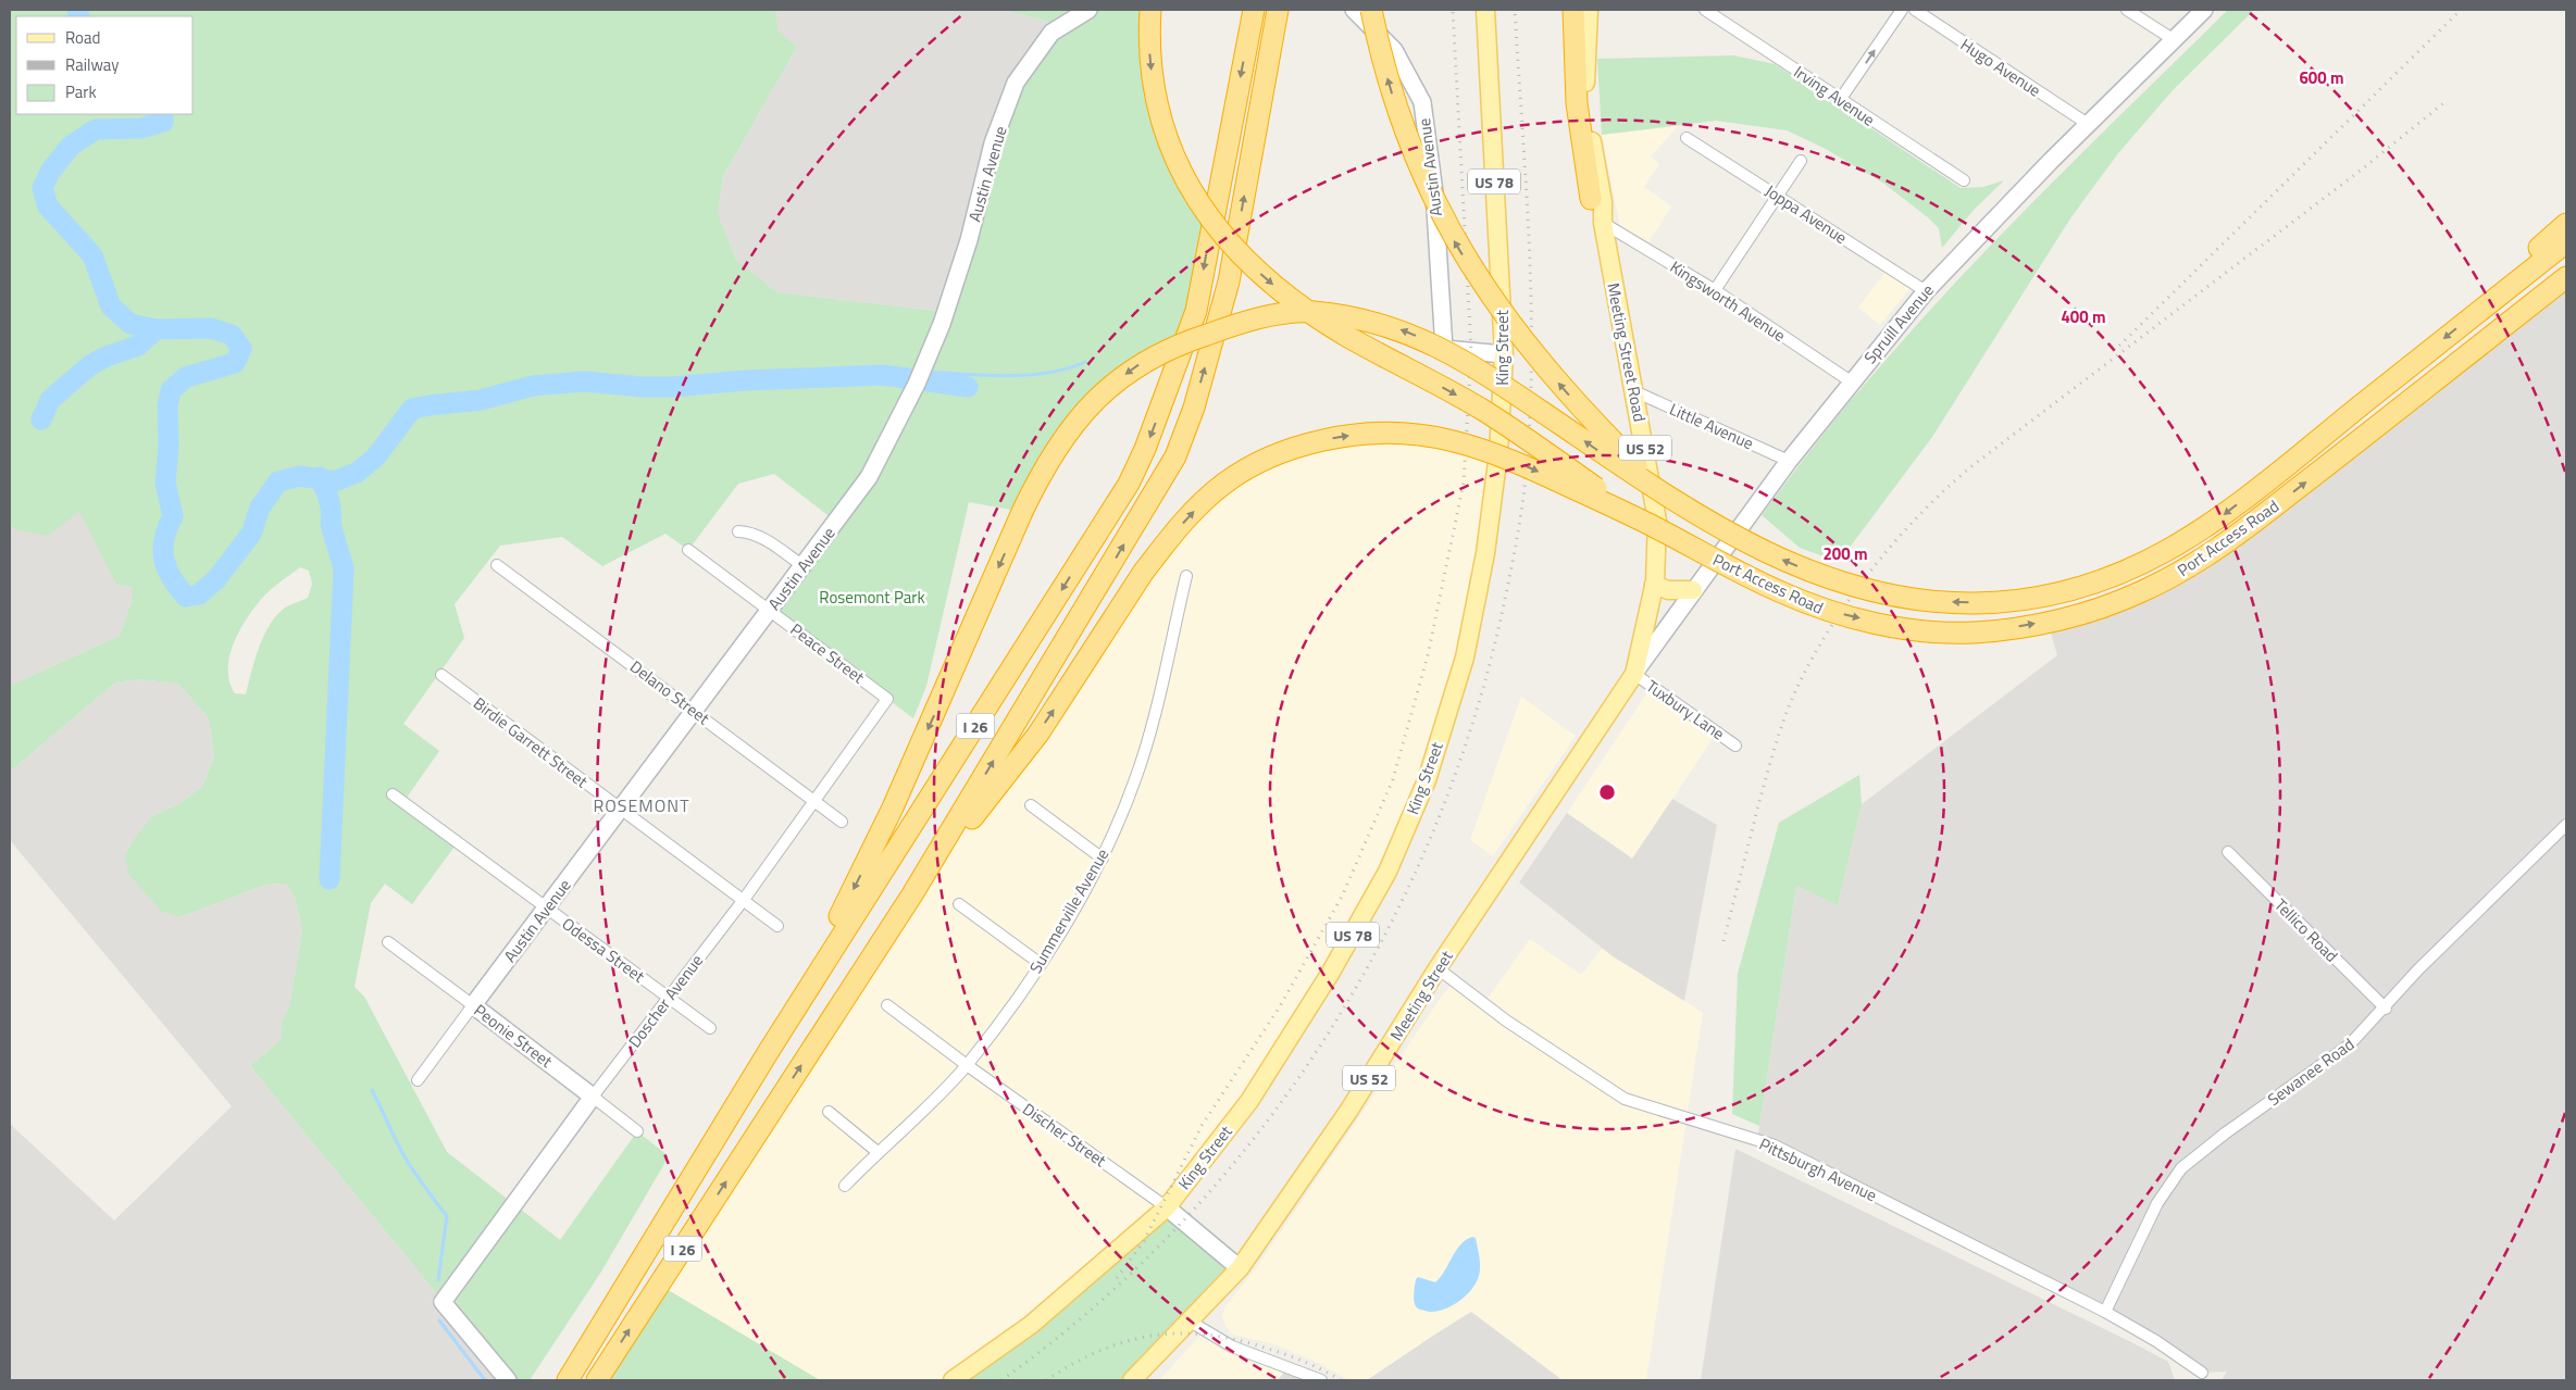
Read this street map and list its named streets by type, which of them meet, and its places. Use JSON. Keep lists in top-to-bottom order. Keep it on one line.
{"streets":{"highway":["Port Access Road","I 26"],"main road":["US 78","King Street","Meeting Street Road","US 52","Meeting Street"],"street":["Hugo Avenue","Irving Avenue","Austin Avenue","Joppa Avenue","Kingsworth Avenue","Spruill Avenue","Little Avenue","Peace Street","Delano Street","Tuxbury Lane","Birdie Garrett Street","Summerville Avenue","Tellico Road","Odessa Street","Doscher Avenue","Peonie Street","Sewanee Road","Discher Street","Pittsburgh Avenue"]},"crossings":[["Hugo Avenue","Spruill Avenue"],["Austin Avenue","King Street"],["Austin Avenue","Peace Street"],["Austin Avenue","Delano Street"],["Austin Avenue","Birdie Garrett Street"],["Austin Avenue","Odessa Street"],["Austin Avenue","Peonie Street"],["Joppa Avenue","Spruill Avenue"],["Kingsworth Avenue","Spruill Avenue"],["Kingsworth Avenue","Meeting Street Road"],["Spruill Avenue","Meeting Street Road"],["Spruill Avenue","Little Avenue"],["Spruill Avenue","Tuxbury Lane"],["Spruill Avenue","Meeting Street"],["King Street","Discher Street"],["Meeting Street Road","Little Avenue"],["Meeting Street Road","Tuxbury Lane"],["Meeting Street Road","Meeting Street"],["Peace Street","Doscher Avenue"],["Delano Street","Doscher Avenue"],["Tuxbury Lane","Meeting Street"],["Birdie Garrett Street","Doscher Avenue"],["Summerville Avenue","Discher Street"],["Tellico Road","Sewanee Road"],["Odessa Street","Doscher Avenue"],["Meeting Street","Discher Street"],["Meeting Street","Pittsburgh Avenue"],["Doscher Avenue","Peonie Street"],["Sewanee Road","Pittsburgh Avenue"]],"districts":["ROSEMONT"],"parks":["Rosemont Park"],"legend":["Road","Railway","Park"],"rings":["600 m","400 m","200 m"]}
